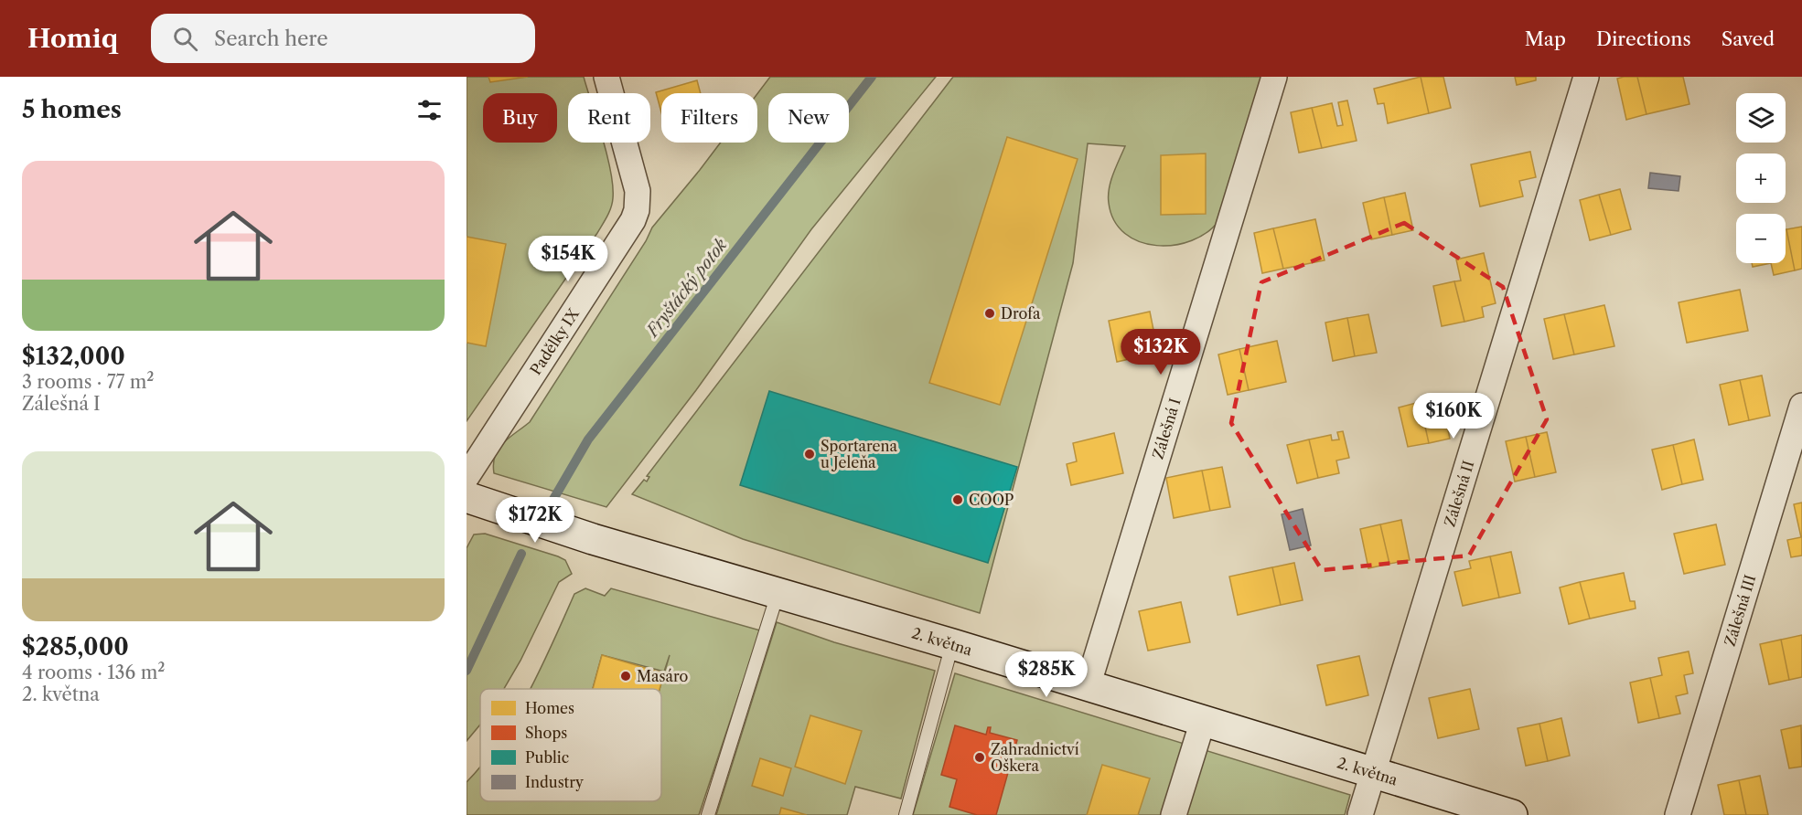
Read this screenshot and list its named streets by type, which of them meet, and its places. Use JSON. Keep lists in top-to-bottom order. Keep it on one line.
{"streets":{"street":["Padělky IX","Zálešná I","Zálešná II","Zálešná III","2. května"]},"crossings":[["Zálešná I","2. května"],["Zálešná II","2. května"]],"water":["Fryštácký potok"],"places":["Drofa","Sportarena u Jeleňa","COOP","Masáro","Zahradnictví Oškera"],"legend":["Homes","Shops","Public","Industry"],"page":{"header":"Homiq","search":"Search here","nav":["Map","Directions","Saved"],"heading":"5 homes","map_buttons":["+","−"],"chip":["Buy","Rent","Filters","New"],"list":[{"name":"$132,000","note":"3 rooms · 77 m² · Zálešná I"},{"name":"$285,000","note":"4 rooms · 136 m² · 2. května"}],"price":["$154K","$132K","$160K","$172K","$285K"]}}
